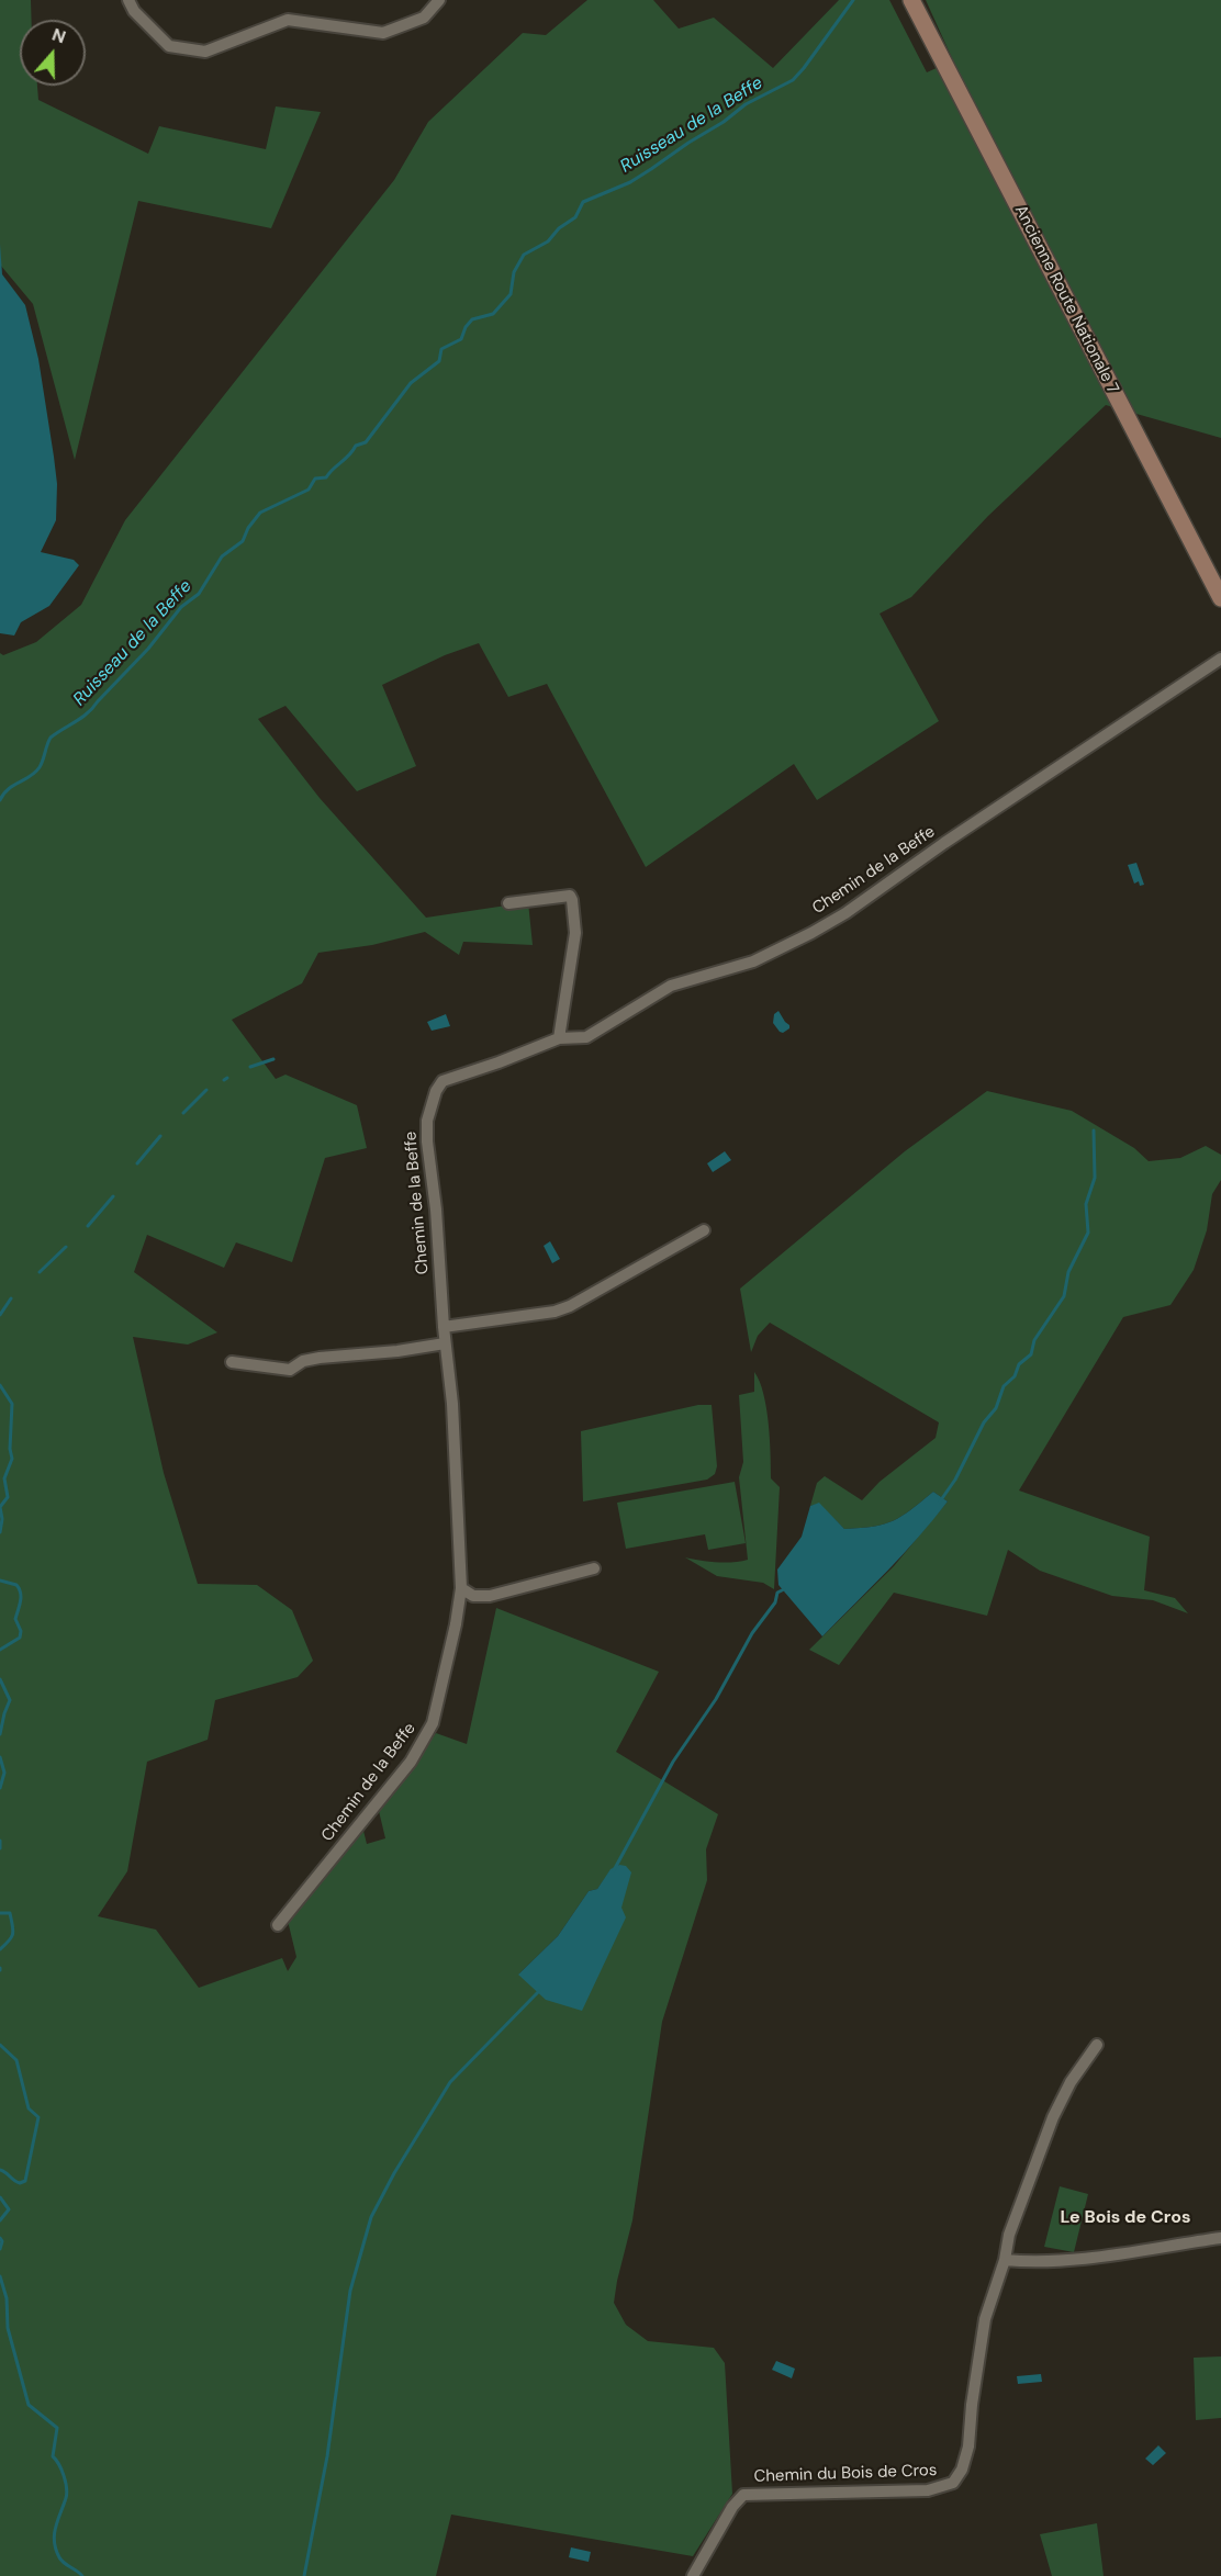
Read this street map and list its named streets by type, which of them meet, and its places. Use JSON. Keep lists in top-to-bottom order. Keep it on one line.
{"streets":{"street":["Ancienne Route Nationale 7","Chemin de la Beffe","Chemin du Bois de Cros"]},"districts":["Le Bois de Cros"],"water":["Ruisseau de la Beffe"],"north":"top"}
